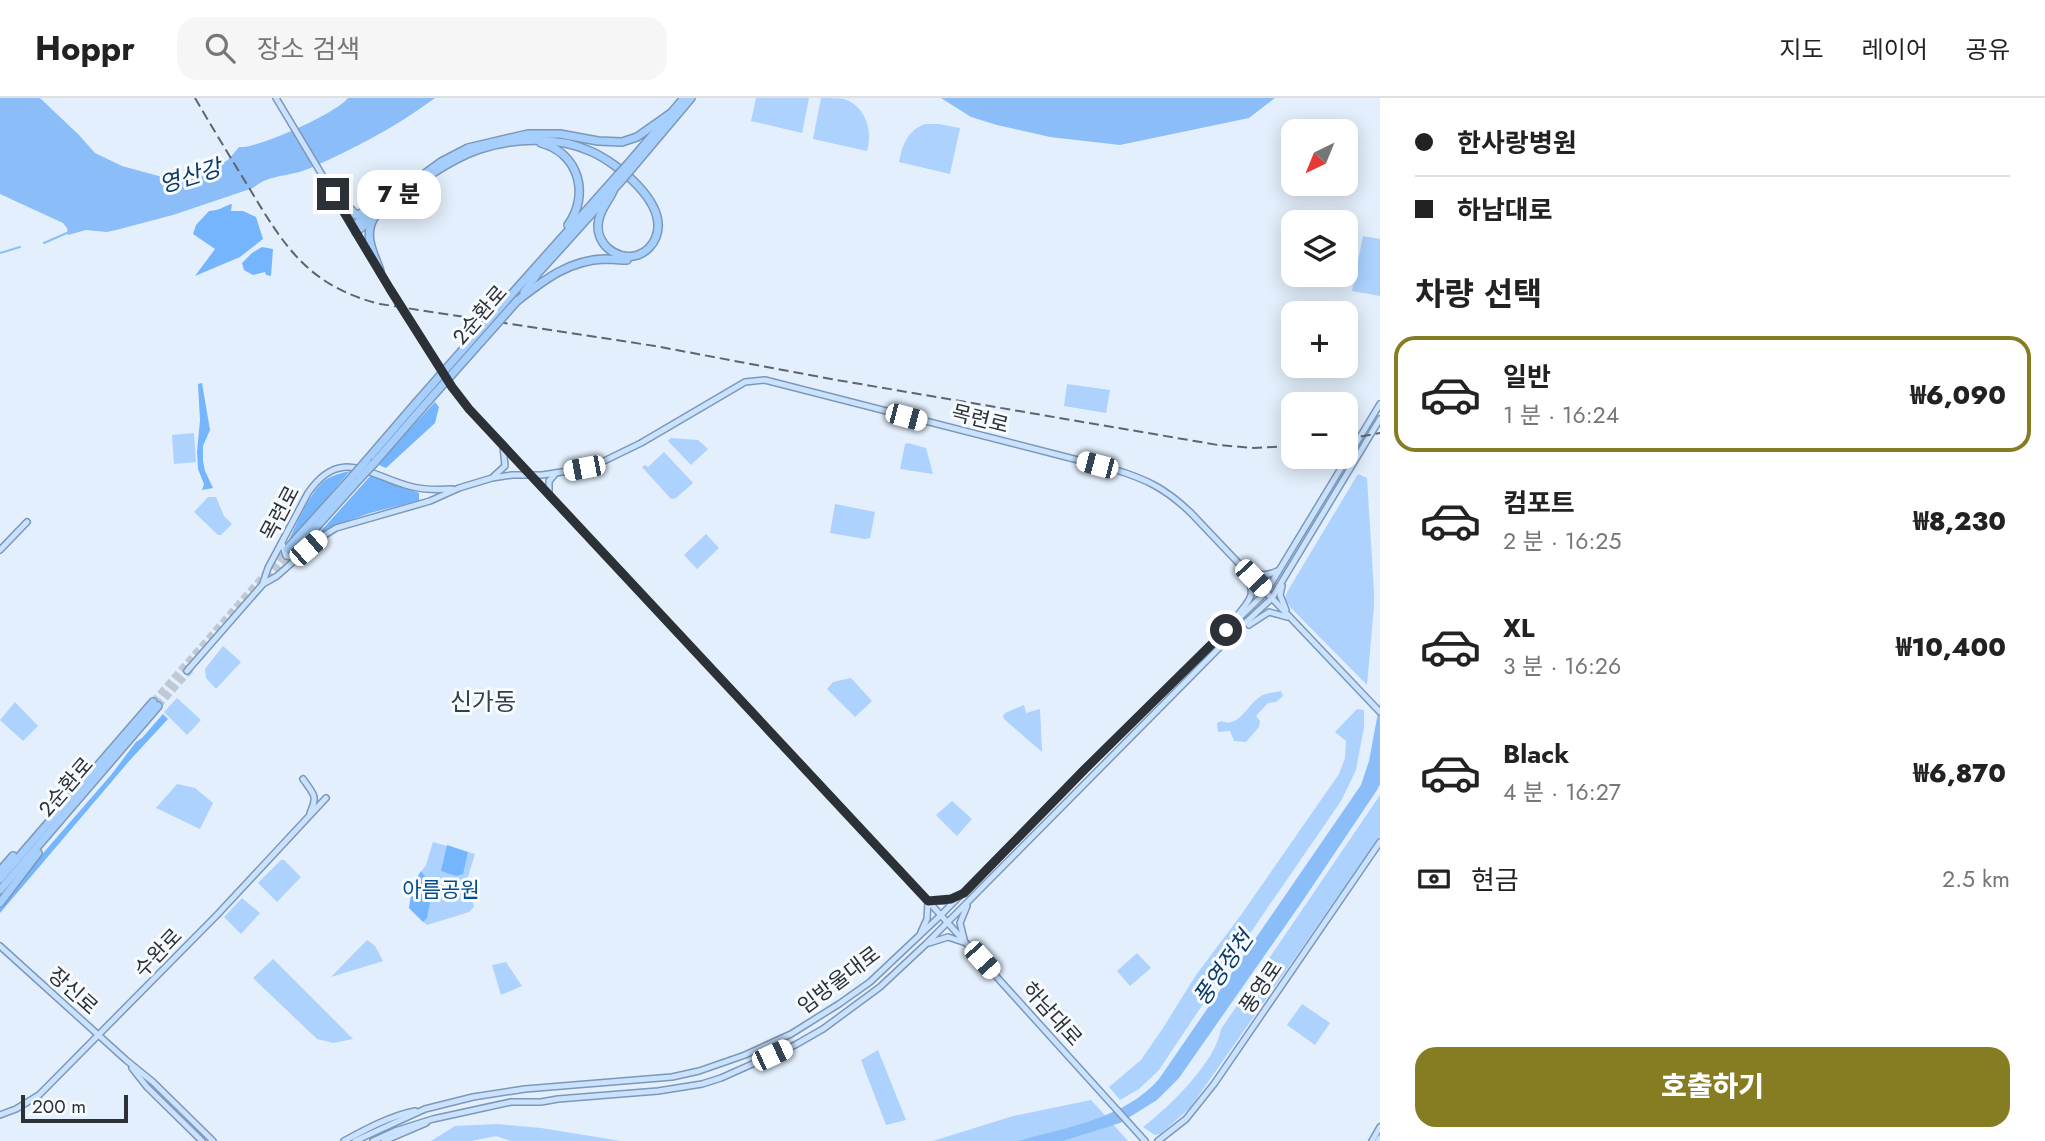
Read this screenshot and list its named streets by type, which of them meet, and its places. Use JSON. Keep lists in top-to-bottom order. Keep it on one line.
{"streets":{"highway":["2순환로"],"main road":["목련로","수완로","임방울대로","풍영로","장신로","하남대로"]},"crossings":[["2순환로","목련로"],["목련로","임방울대로"],["목련로","하남대로"],["수완로","장신로"],["임방울대로","하남대로"]],"districts":["신가동"],"water":["영산강","풍영정천"],"parks":["아름공원"],"scale_bar":"200 m","north":"bottom left","page":{"header":"Hoppr","search":"장소 검색","nav":["지도","레이어","공유"],"banner":["한사랑병원","하남대로"],"map_buttons":["+","−"],"bubble":"7 분","heading":"차량 선택","list":[{"name":"일반","note":"1 분 · 16:24","value":"₩6,090"},{"name":"컴포트","note":"2 분 · 16:25","value":"₩8,230"},{"name":"XL","note":"3 분 · 16:26","value":"₩10,400"},{"name":"Black","note":"4 분 · 16:27","value":"₩6,870"}],"pay":["현금","2.5 km"],"buttons":"호출하기","scale":"200 m"}}
